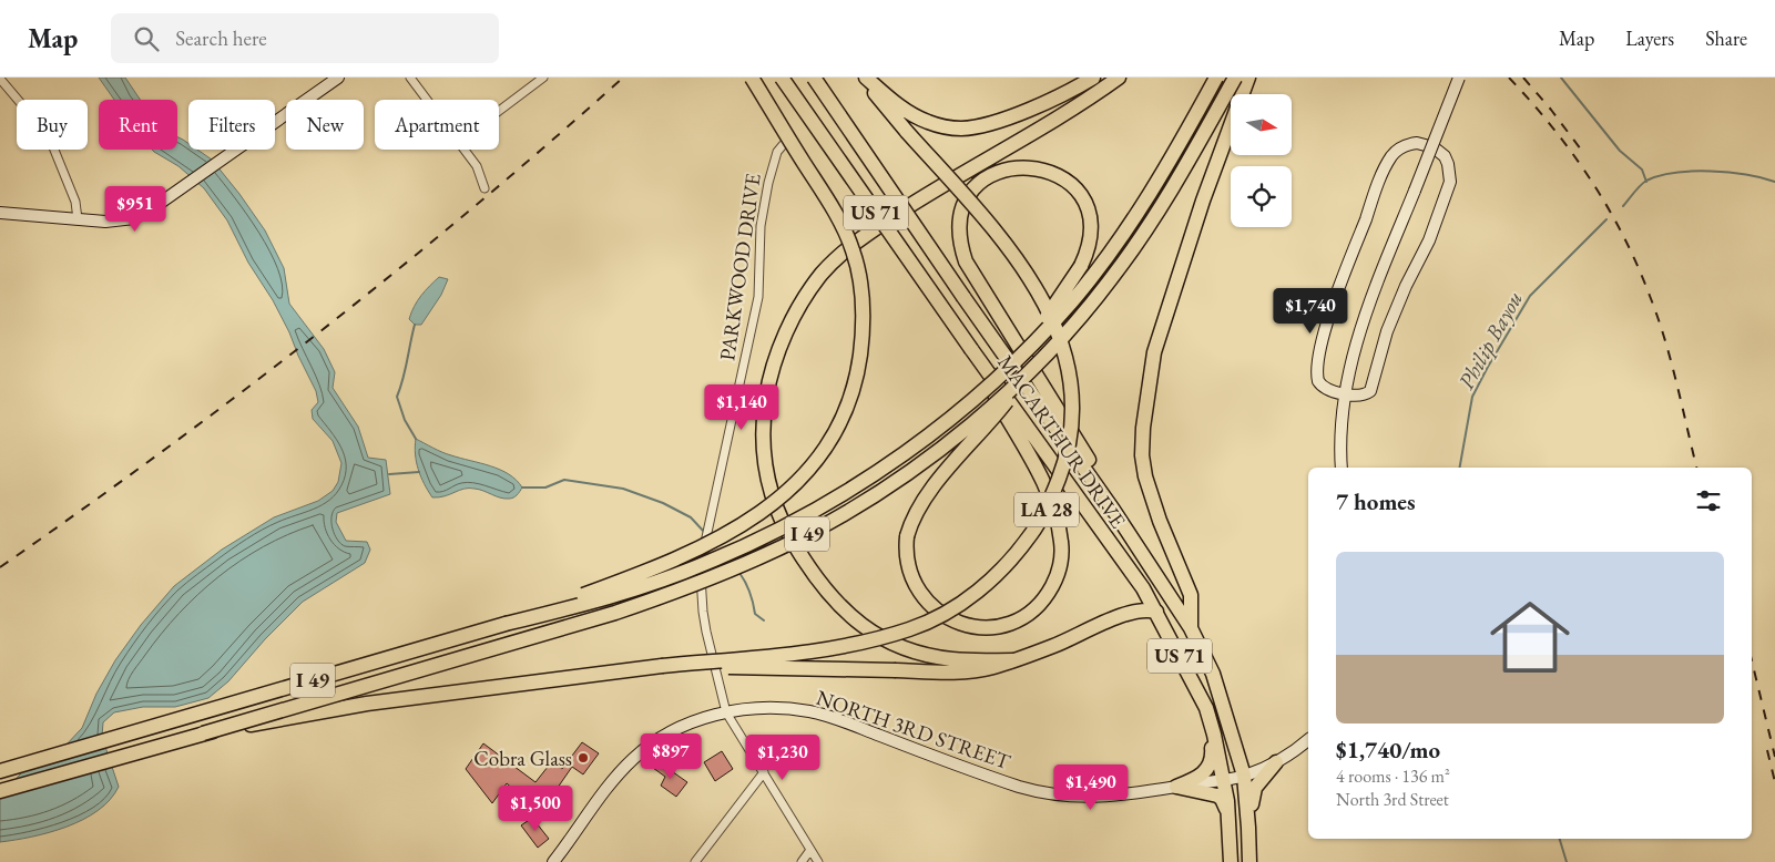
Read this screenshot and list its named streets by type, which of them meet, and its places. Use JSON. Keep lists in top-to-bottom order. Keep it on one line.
{"streets":{"highway":["US 71","MACARTHUR DRIVE","LA 28","I 49"],"street":["PARKWOOD DRIVE","NORTH 3RD STREET"]},"crossings":[["PARKWOOD DRIVE","NORTH 3RD STREET"],["MACARTHUR DRIVE","NORTH 3RD STREET"]],"water":["Philip Bayou"],"places":["Cobra Glass"],"north":"right","page":{"header":"Map","search":"Search here","nav":["Map","Layers","Share"],"chip":["Buy","Rent","Filters","New","Apartment"],"price":["$951","$1,740","$1,140","$897","$1,230","$1,490","$1,500"],"heading":"7 homes","list":[{"name":"$1,740/mo","note":"4 rooms · 136 m² · North 3rd Street"}]}}
